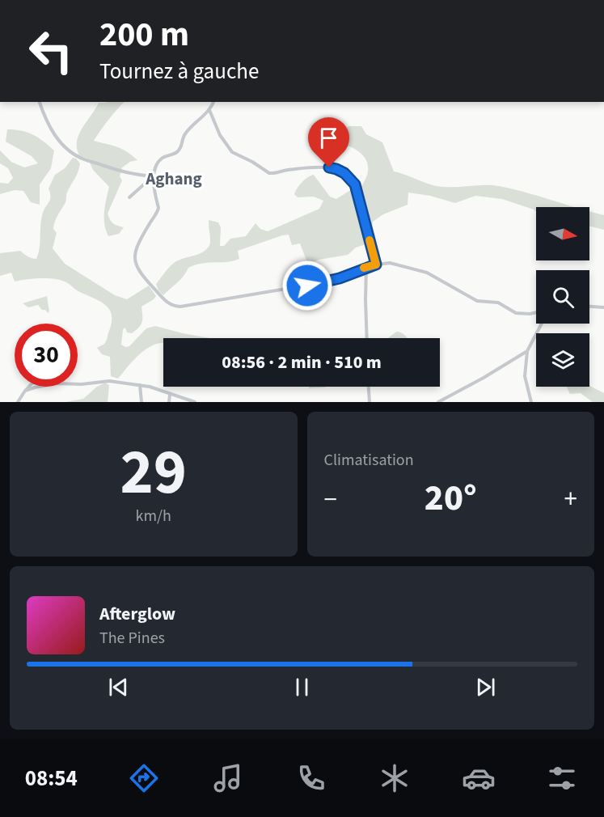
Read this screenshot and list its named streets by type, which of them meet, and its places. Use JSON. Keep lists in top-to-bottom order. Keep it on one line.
{"districts":["Aghang"],"north":"right","page":{"turn":["200 m","Tournez à gauche"],"limit":"30","trip":"08:56 · 2 min · 510 m","tile":[["29","km/h"],"Climatisation"],"heat":["−","20°","+"],"song":["Afterglow","The Pines"],"tabs":"08:54"}}
